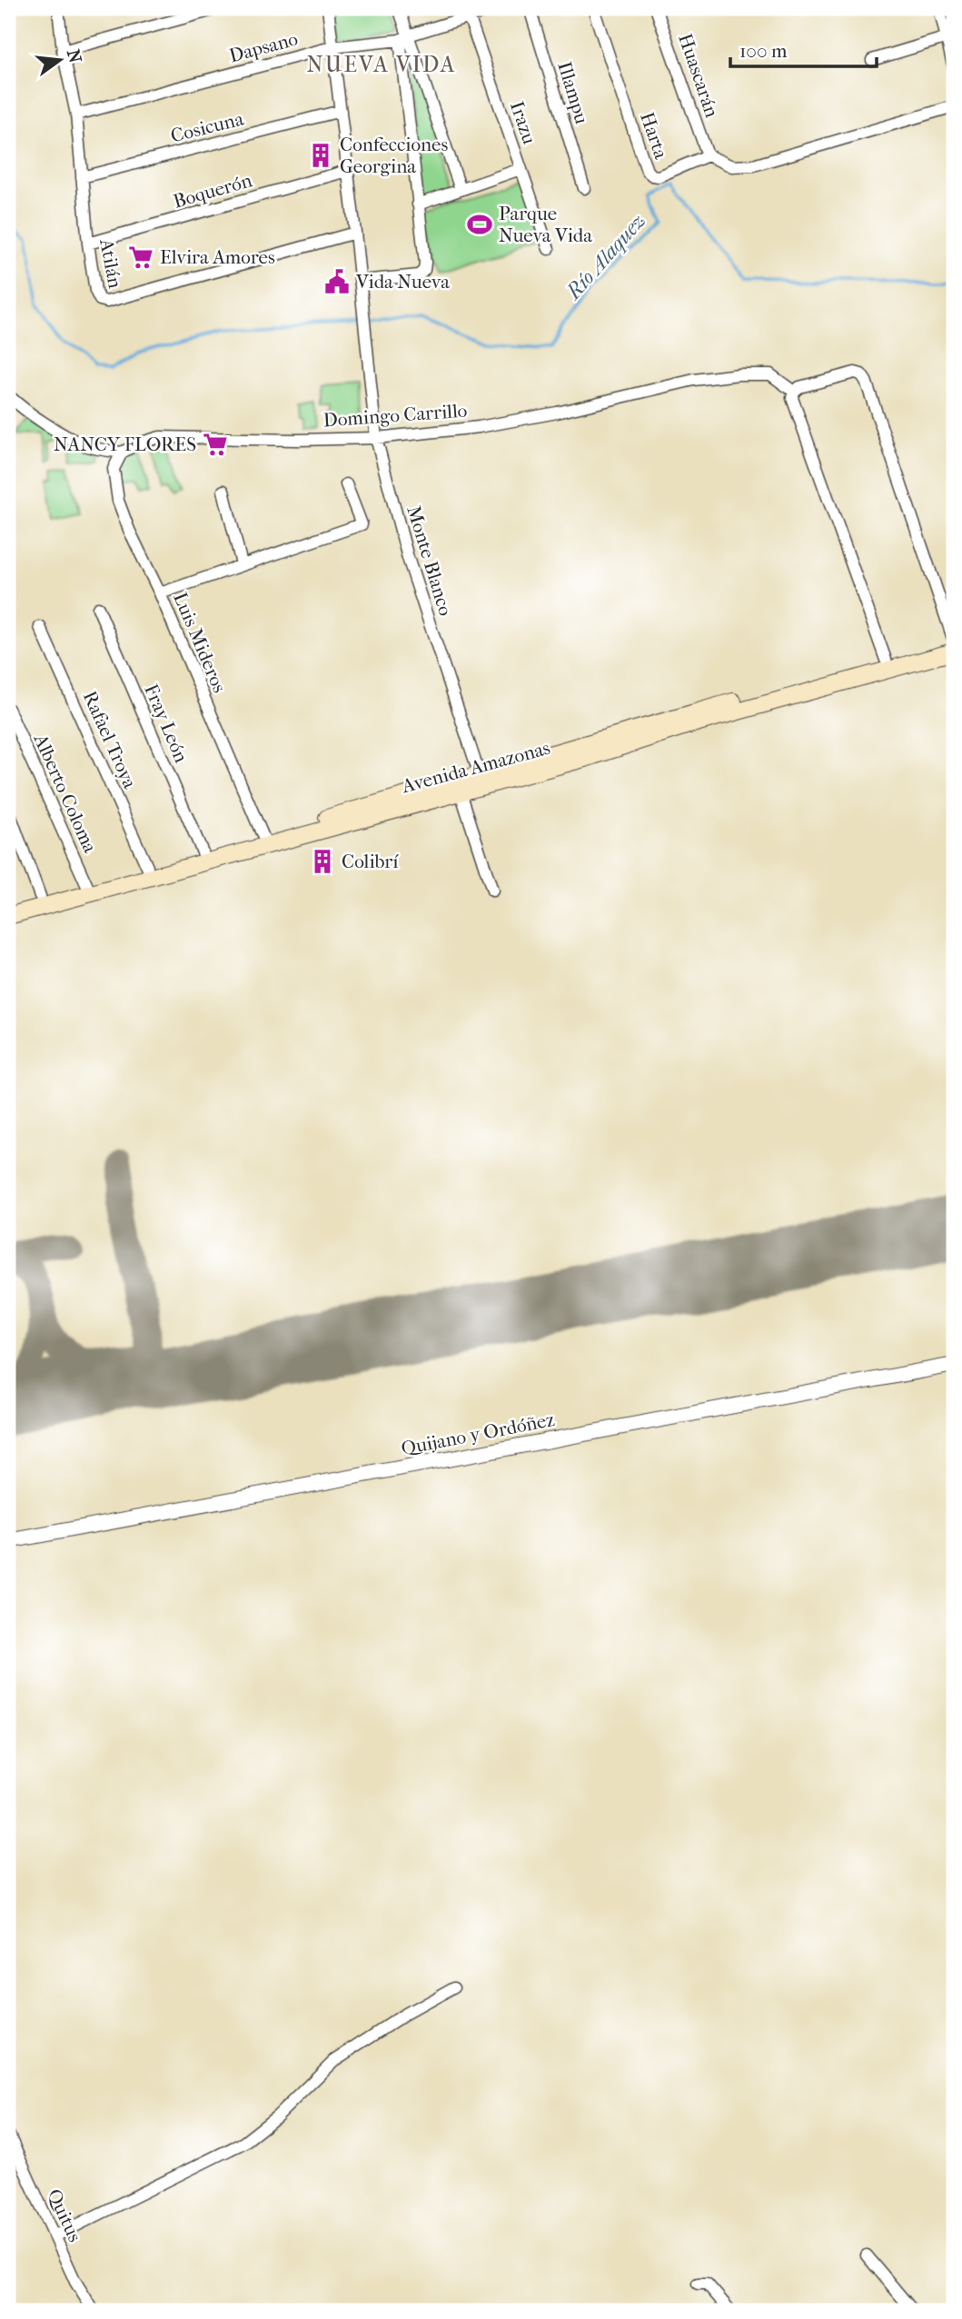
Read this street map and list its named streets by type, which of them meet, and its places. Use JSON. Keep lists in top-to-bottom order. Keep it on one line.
{"streets":{"main road":["Avenida Amazonas"],"street":["Dapsano","Huascarán","Illampu","Irazu","Cosicuna","Harta","Boquerón","Atilán","Domingo Carrillo","Monte Blanco","Luis Mideros","Fray León","Rafael Troya","Alberto Coloma","Quijano y Ordóñez","Quitus"]},"crossings":[["Dapsano","Irazu"],["Dapsano","Atilán"],["Huascarán","Harta"],["Cosicuna","Atilán"],["Boquerón","Atilán"],["Domingo Carrillo","Monte Blanco"],["Domingo Carrillo","Luis Mideros"],["Monte Blanco","Avenida Amazonas"],["Luis Mideros","Avenida Amazonas"],["Fray León","Avenida Amazonas"],["Rafael Troya","Avenida Amazonas"],["Avenida Amazonas","Alberto Coloma"]],"districts":["NUEVA VIDA"],"water":["Río Alaquez"],"places":{"building":["Confecciones Georgina","Colibrí"],"sports":["Parque Nueva Vida"],"supermarket":["Elvira Amores","NANCY FLORES"],"public building":["Vida Nueva"]},"scale_bar":"100 m","north":"right"}
